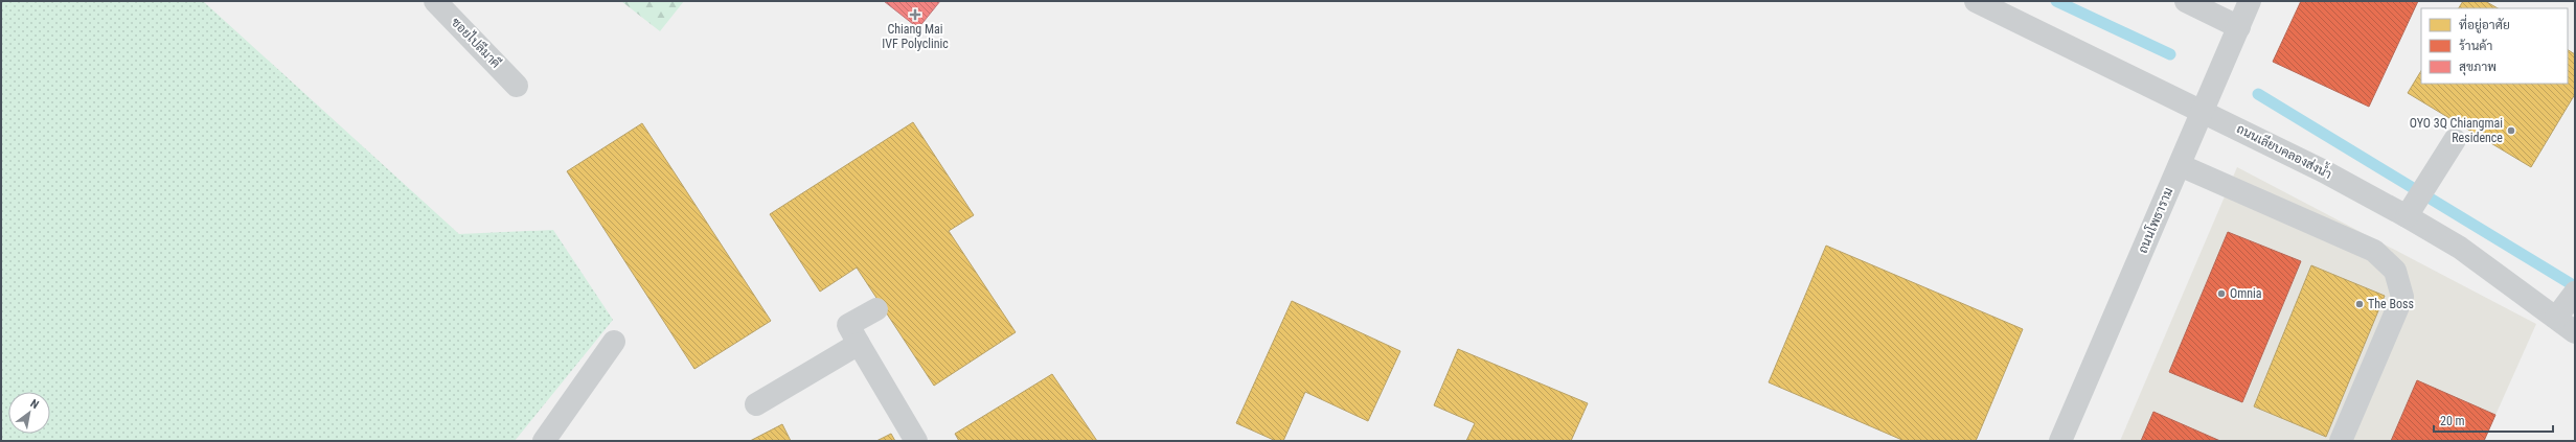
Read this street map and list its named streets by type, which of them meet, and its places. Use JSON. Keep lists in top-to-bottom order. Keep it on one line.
{"streets":{"street":["ซอยไปลีมาคี","ถนนเลียบคลองส่งน้ำ","ถนนโพธาราม"]},"crossings":[["ถนนเลียบคลองส่งน้ำ","ถนนโพธาราม"]],"places":{"health":["Chiang Mai IVF Polyclinic"],"other":["OYO 3Q Chiangmai Residence","Omnia","The Boss"]},"legend":["ที่อยู่อาศัย","ร้านค้า","สุขภาพ"],"scale_bar":"20 m","north":"top right"}
